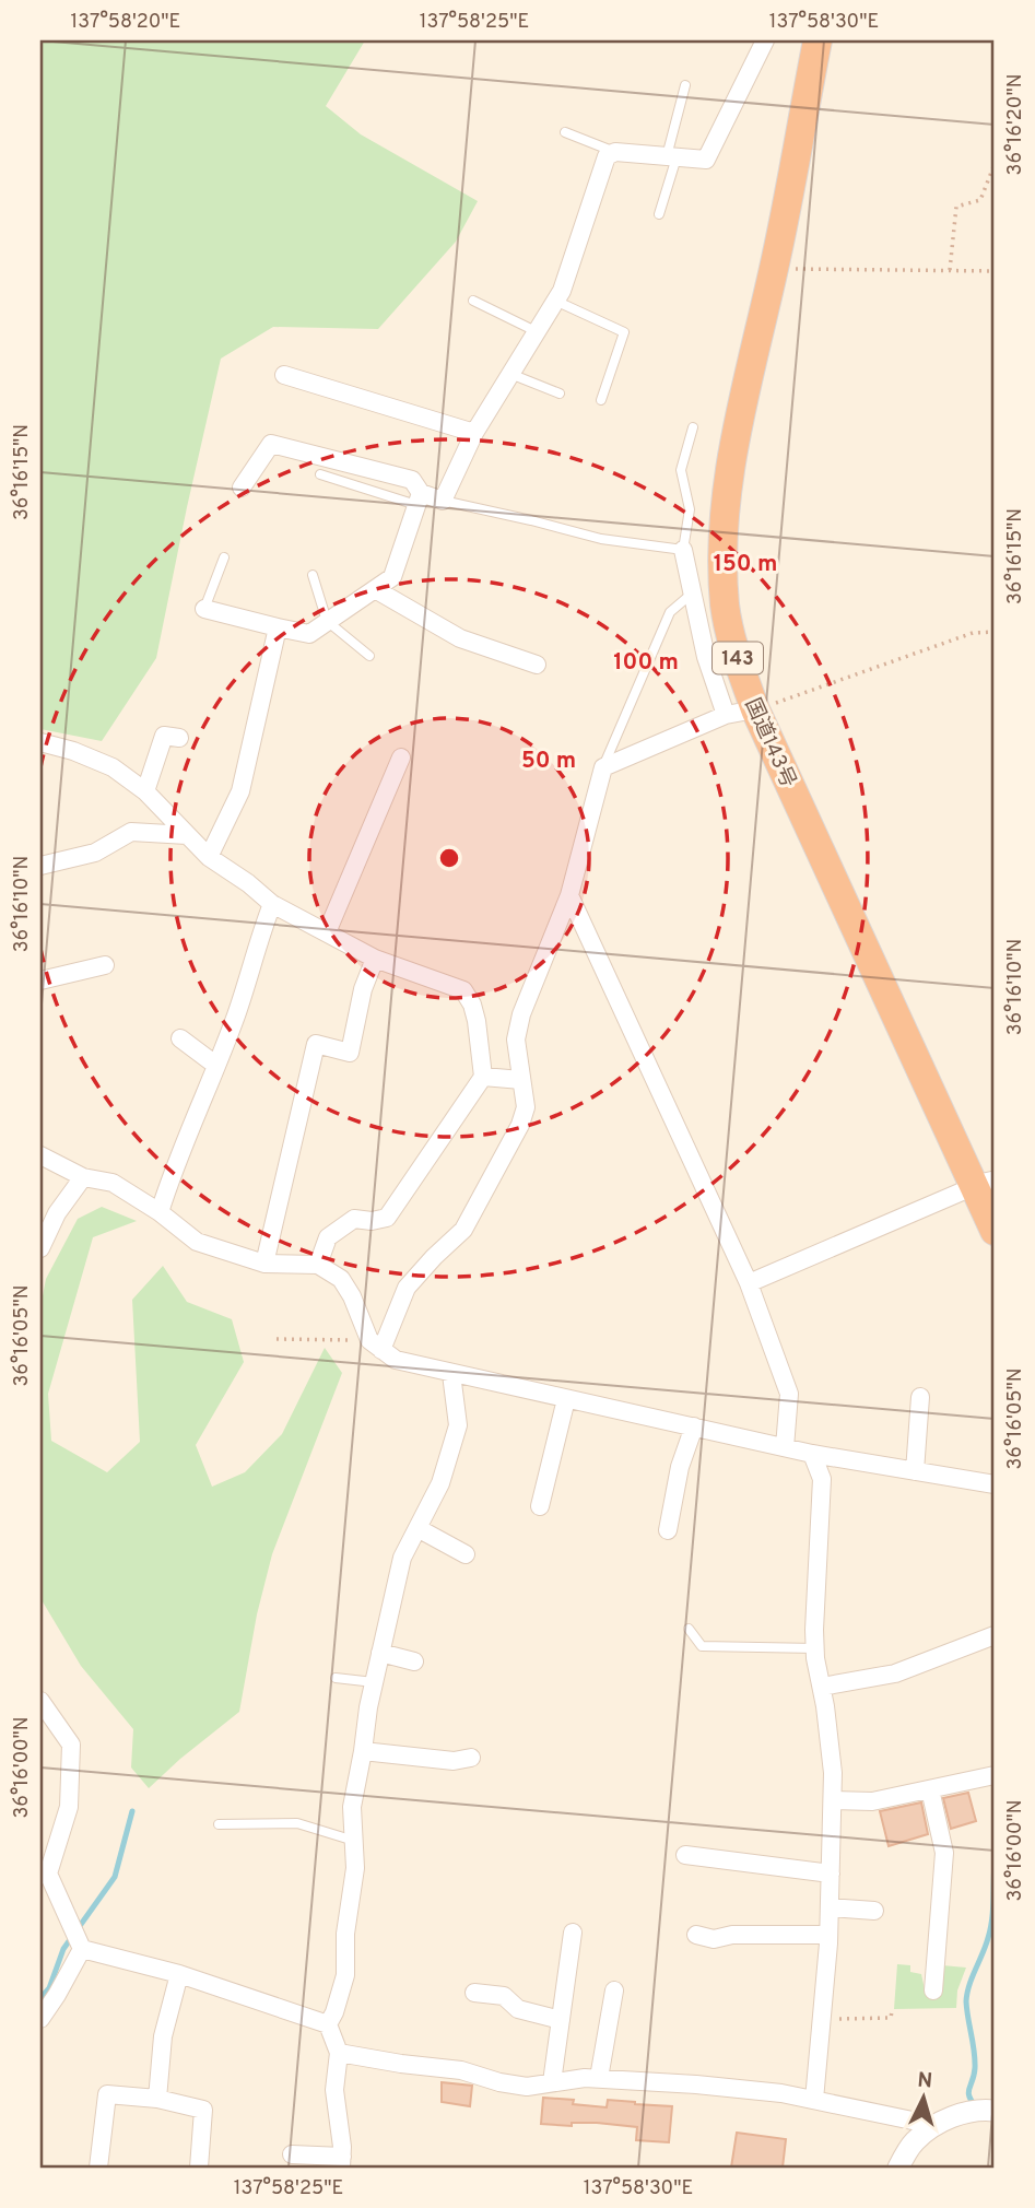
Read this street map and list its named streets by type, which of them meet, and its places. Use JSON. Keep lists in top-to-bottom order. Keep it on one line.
{"streets":{"highway":["143","国道143号"]},"north":"top","coordinates":["137°58'20\"E","137°58'25\"E","137°58'30\"E","36°16'20\"N","36°16'15\"N","36°16'10\"N","36°16'05\"N","36°16'00\"N"],"rings":["150 m","100 m","50 m"]}
